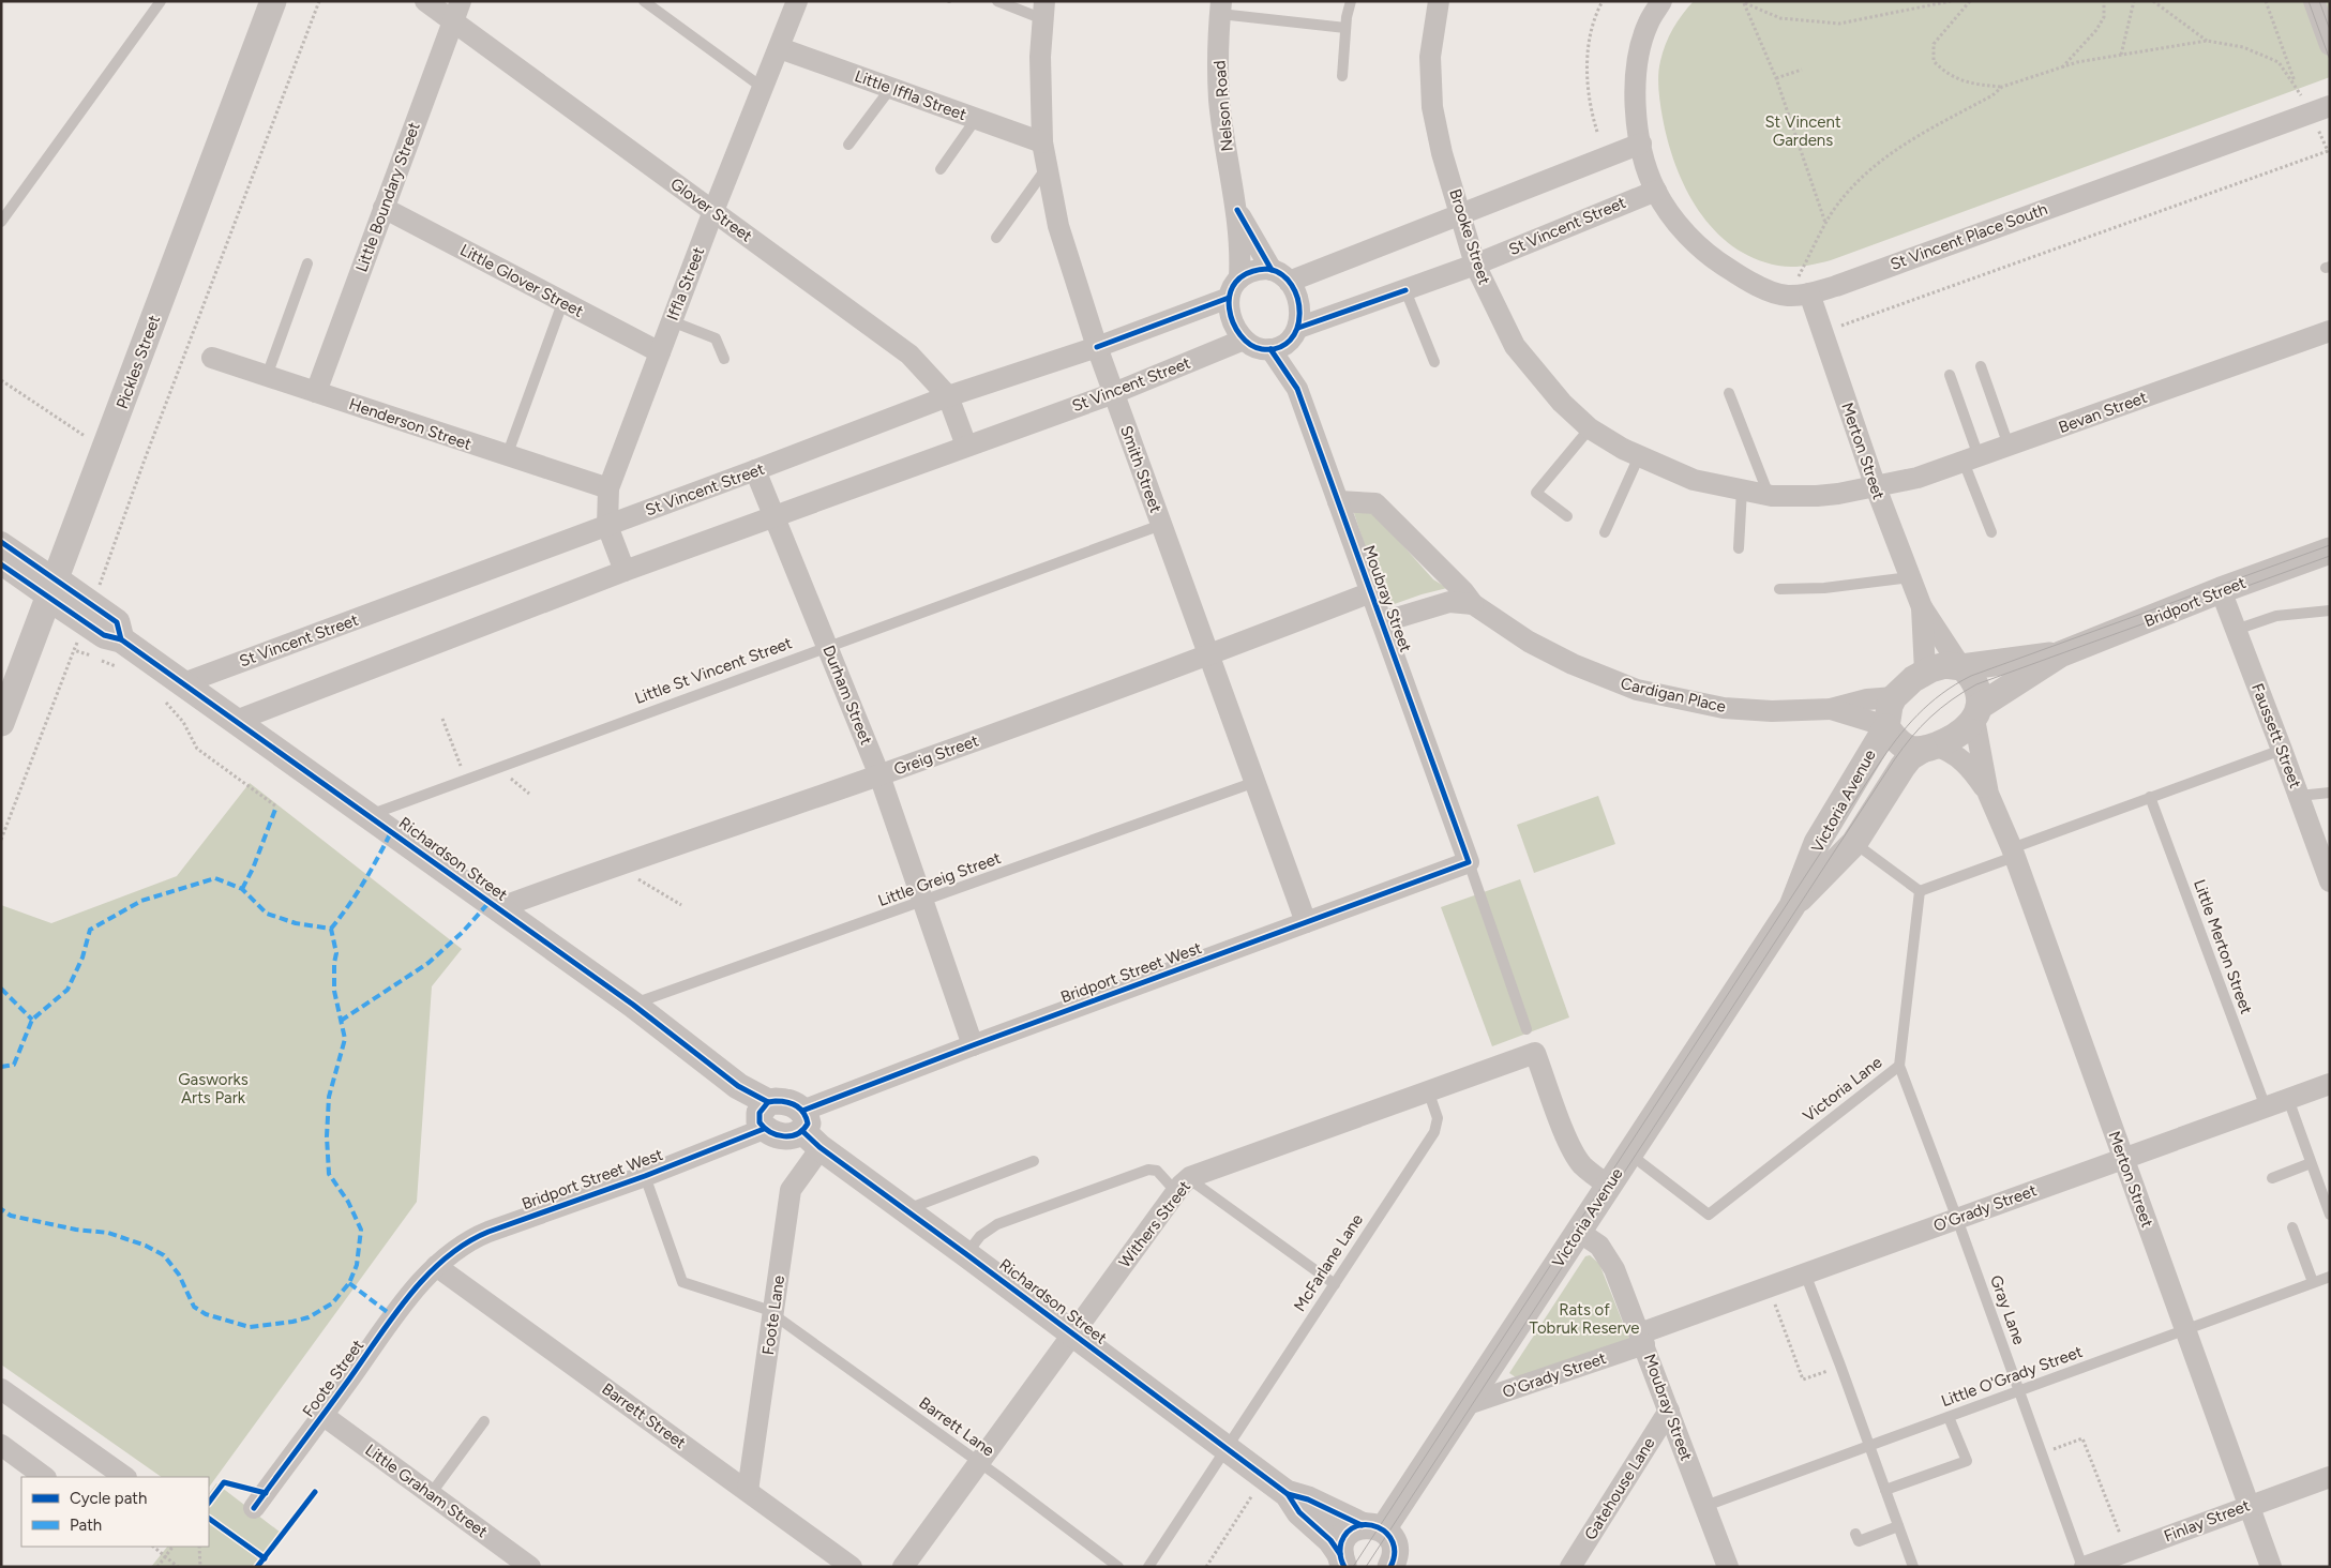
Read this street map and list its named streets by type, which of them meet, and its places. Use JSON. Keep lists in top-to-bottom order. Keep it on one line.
{"streets":{"street":["Little Iffla Street","Nelson Road","Little Boundary Street","Glover Street","St Vincent Street","Brooke Street","St Vincent Place South","Little Glover Street","Iffla Street","Pickles Street","Bevan Street","Henderson Street","Merton Street","Smith Street","Moubray Street","Bridport Street","Durham Street","Cardigan Place","Faussett Street","Greig Street","Victoria Avenue","Richardson Street","Bridport Street West","O'Grady Street","Withers Street","Foote Lane","Foote Street","Barrett Street","Gatehouse Lane","Little Graham Street","Finlay Street"],"lane":["Little St Vincent Street","Little Greig Street","Little Merton Street","Victoria Lane","McFarlane Lane","Gray Lane","Little O'Grady Street","Barrett Lane"]},"crossings":[["Little Iffla Street","Iffla Street"],["Little Iffla Street","Smith Street"],["Nelson Road","St Vincent Street"],["Nelson Road","Moubray Street"],["Little Boundary Street","Glover Street"],["Little Boundary Street","Little Glover Street"],["Little Boundary Street","Henderson Street"],["Glover Street","St Vincent Street"],["Glover Street","Iffla Street"],["St Vincent Street","Brooke Street"],["St Vincent Street","St Vincent Place South"],["St Vincent Street","Iffla Street"],["St Vincent Street","Smith Street"],["St Vincent Street","Moubray Street"],["St Vincent Street","Durham Street"],["St Vincent Street","Richardson Street"],["Brooke Street","Bevan Street"],["Brooke Street","Merton Street"],["St Vincent Place South","Merton Street"],["Little Glover Street","Iffla Street"],["Iffla Street","Henderson Street"],["Pickles Street","Richardson Street"],["Bevan Street","Merton Street"],["Merton Street","Bridport Street"],["Merton Street","Cardigan Place"],["Merton Street","Victoria Avenue"],["Merton Street","O'Grady Street"],["Merton Street","Little O'Grady Street"],["Merton Street","Finlay Street"],["Smith Street","Little St Vincent Street"],["Smith Street","Greig Street"],["Smith Street","Little Greig Street"],["Smith Street","Bridport Street West"],["Moubray Street","Cardigan Place"],["Moubray Street","Greig Street"],["Moubray Street","Victoria Avenue"],["Moubray Street","Bridport Street West"],["Moubray Street","O'Grady Street"],["Moubray Street","Little O'Grady Street"],["Moubray Street","Gatehouse Lane"],["Bridport Street","Cardigan Place"],["Bridport Street","Faussett Street"],["Bridport Street","Victoria Avenue"],["Little St Vincent Street","Durham Street"],["Little St Vincent Street","Richardson Street"],["Durham Street","Greig Street"],["Durham Street","Little Greig Street"],["Durham Street","Bridport Street West"],["Cardigan Place","Victoria Avenue"],["Greig Street","Richardson Street"],["Victoria Avenue","Richardson Street"],["Victoria Avenue","Victoria Lane"],["Victoria Avenue","O'Grady Street"],["Victoria Avenue","Withers Street"],["Richardson Street","Little Greig Street"],["Richardson Street","Bridport Street West"],["Richardson Street","Withers Street"],["Richardson Street","McFarlane Lane"],["Richardson Street","Foote Lane"],["Little Merton Street","O'Grady Street"],["Bridport Street West","Foote Lane"],["Bridport Street West","Foote Street"],["Bridport Street West","Barrett Street"],["Bridport Street West","Barrett Lane"],["Victoria Lane","Gray Lane"],["O'Grady Street","Gray Lane"],["Withers Street","McFarlane Lane"],["Withers Street","Barrett Lane"],["Gray Lane","Little O'Grady Street"],["Gray Lane","Finlay Street"],["Foote Lane","Barrett Street"],["Foote Lane","Barrett Lane"],["Foote Street","Barrett Street"],["Foote Street","Little Graham Street"]],"parks":["St Vincent Gardens","Gasworks Arts Park","Rats of Tobruk Reserve"],"legend":["Cycle path","Path"]}
